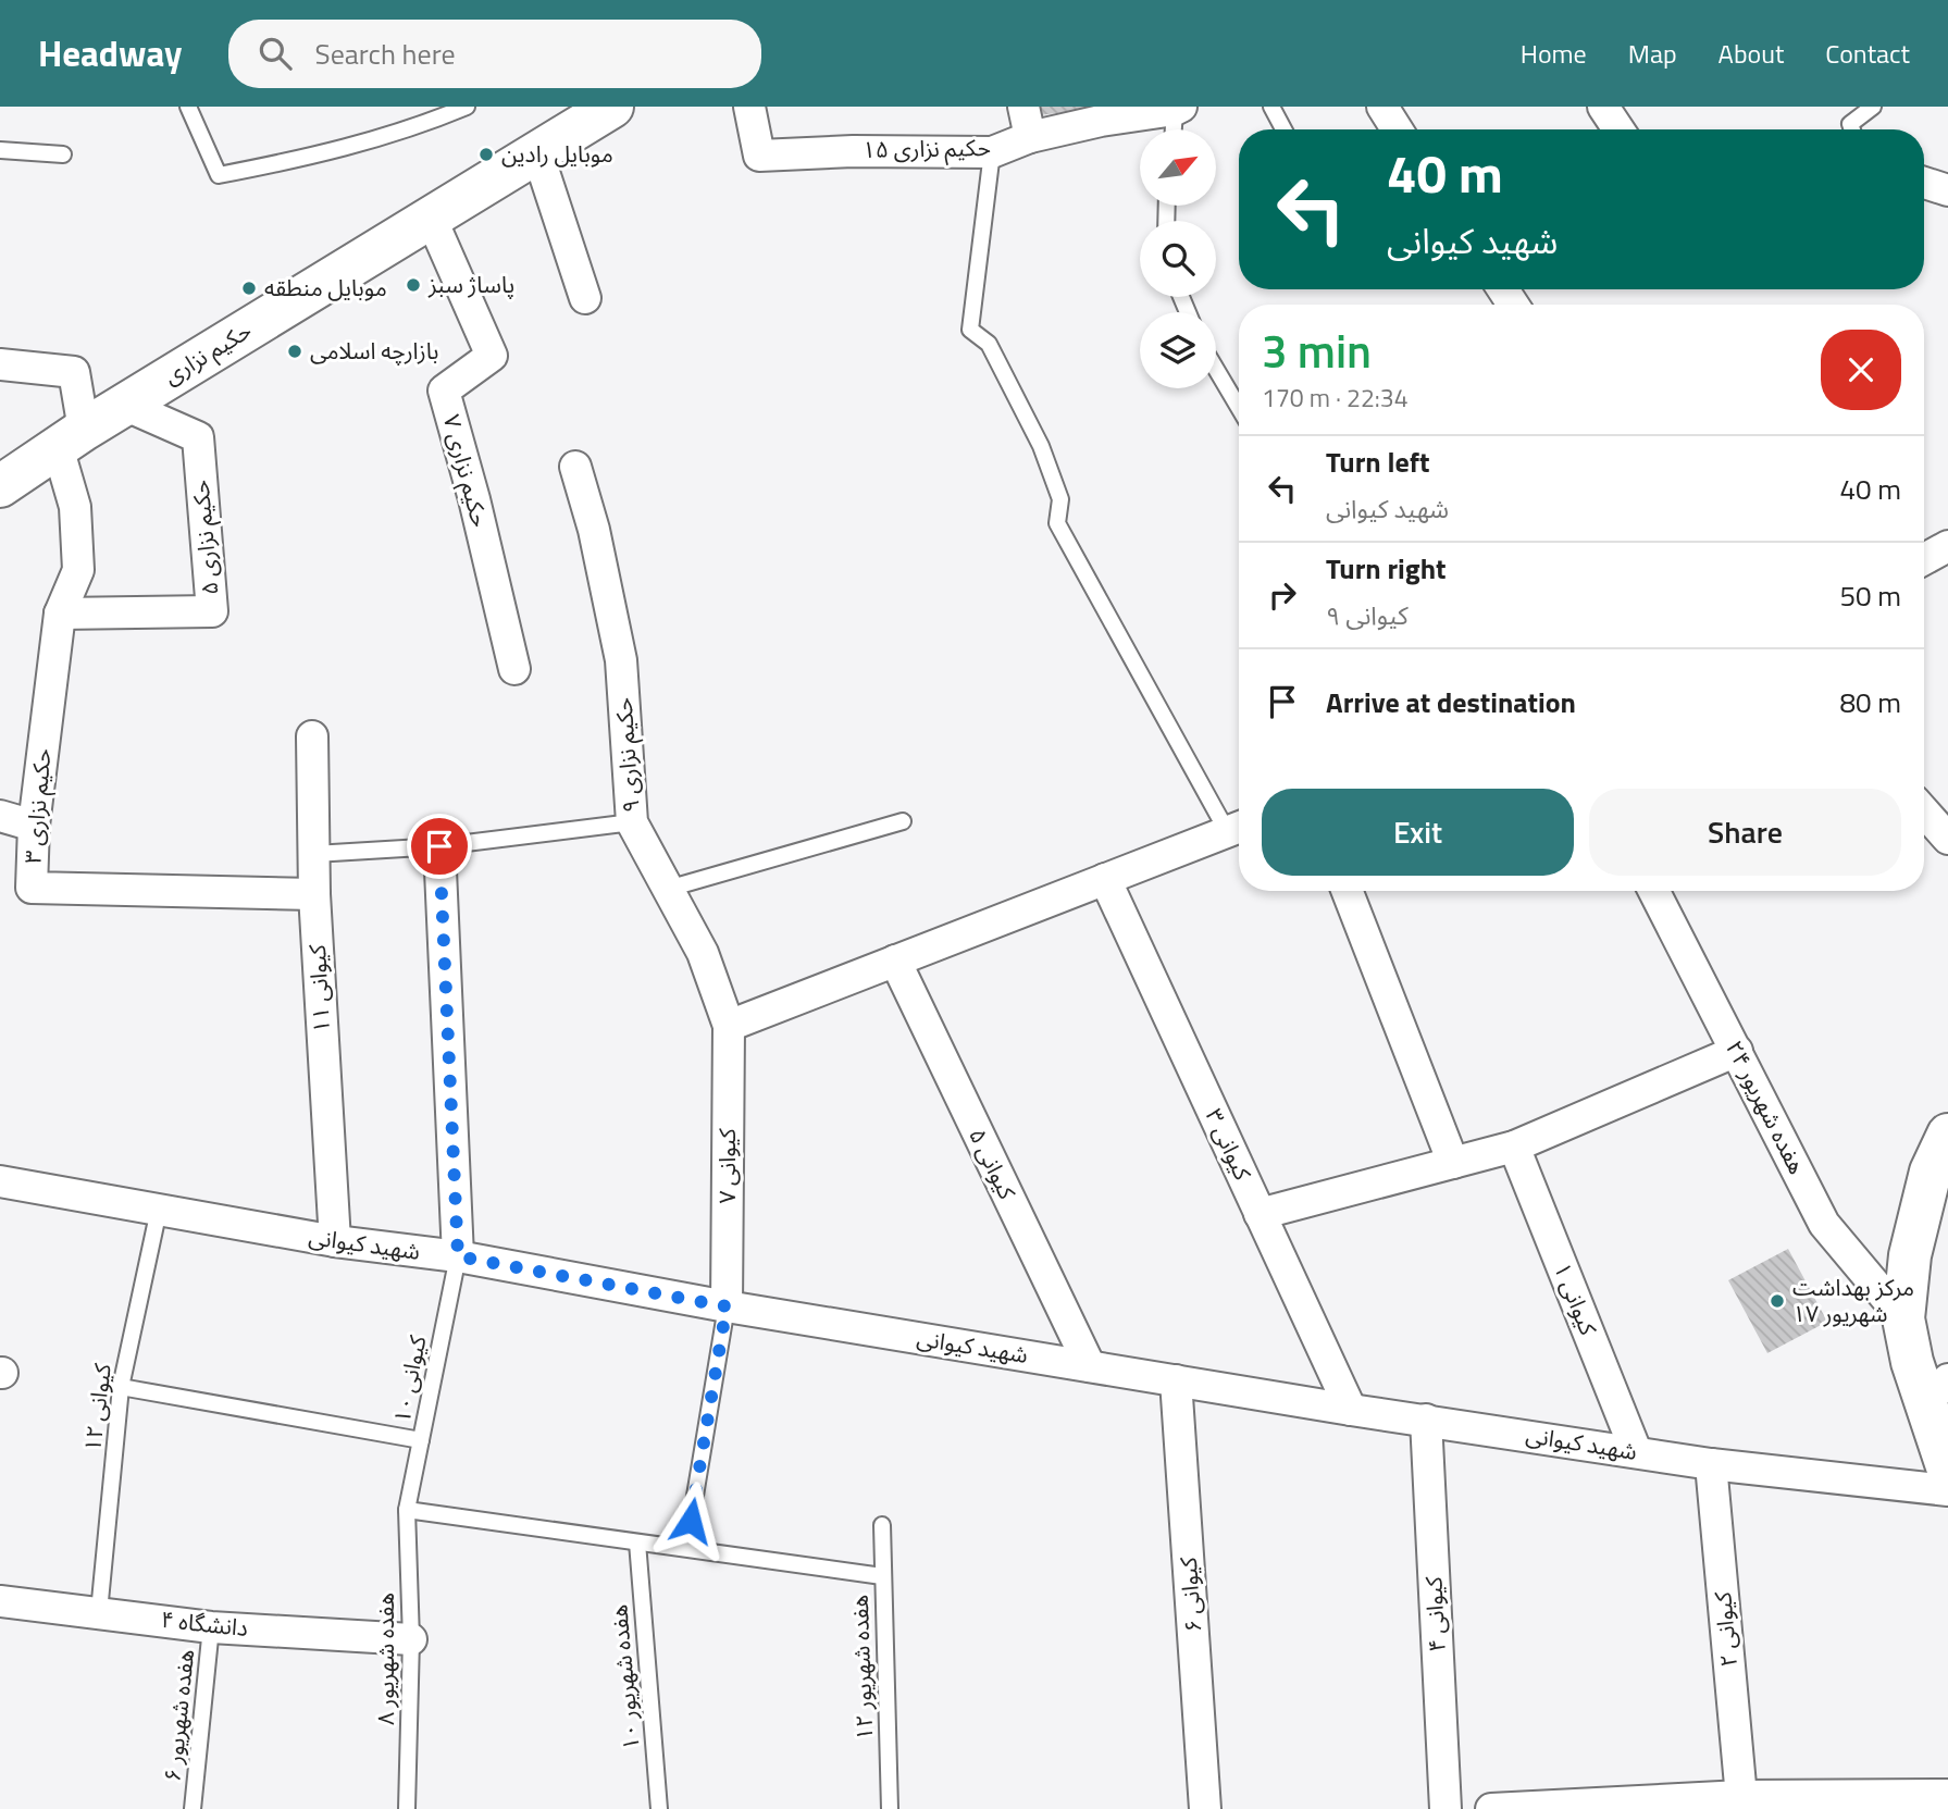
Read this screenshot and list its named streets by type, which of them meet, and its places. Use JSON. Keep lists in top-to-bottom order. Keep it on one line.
{"streets":{"street":["حکیم نزاری ۱۵","حکیم نزاری","حکیم نزاری ۷","حکیم نزاری ۵","حکیم نزاری ۹","حکیم نزاری ۳","کیوانی ۱۱","هفده شهریور ۲۴","کیوانی ۳","کیوانی ۵","کیوانی ۷","شهید کیوانی","کیوانی ۱","کیوانی ۶","کیوانی ۴","دانشگاه ۴","کیوانی ۲"],"lane":["کیوانی ۱۰","کیوانی ۱۲","هفده شهریور ۸","هفده شهریور ۱۲","هفده شهریور ۱۰","هفده شهریور ۶"]},"crossings":[["حکیم نزاری","حکیم نزاری ۷"],["حکیم نزاری","حکیم نزاری ۵"],["حکیم نزاری","حکیم نزاری ۳"],["حکیم نزاری ۵","حکیم نزاری ۳"],["حکیم نزاری ۹","کیوانی ۷"],["حکیم نزاری ۳","کیوانی ۱۱"],["کیوانی ۱۱","شهید کیوانی"],["کیوانی ۳","شهید کیوانی"],["کیوانی ۵","شهید کیوانی"],["کیوانی ۷","شهید کیوانی"],["شهید کیوانی","کیوانی ۱"],["شهید کیوانی","کیوانی ۱۰"],["شهید کیوانی","کیوانی ۱۲"],["شهید کیوانی","کیوانی ۶"],["شهید کیوانی","کیوانی ۴"],["شهید کیوانی","کیوانی ۲"],["کیوانی ۱۰","هفده شهریور ۸"],["کیوانی ۱۲","دانشگاه ۴"],["دانشگاه ۴","هفده شهریور ۸"],["دانشگاه ۴","هفده شهریور ۶"]],"places":["موبایل رادین","پاساژ سبز","موبایل منطقه","بازارچه اسلامی","مرکز بهداشت ۱۷ شهریور"],"north":"top right","page":{"header":"Headway","search":"Search here","nav":["Home","Map","About","Contact"],"turn":["40 m","شهید کیوانی"],"heading":["3 min","170 m · 22:34"],"list":[{"name":"Turn left","note":"شهید کیوانی","value":"40 m"},{"name":"Turn right","note":"کیوانی ۹","value":"50 m"},{"name":"Arrive at destination","value":"80 m"}],"buttons":["Exit","Share"]}}
